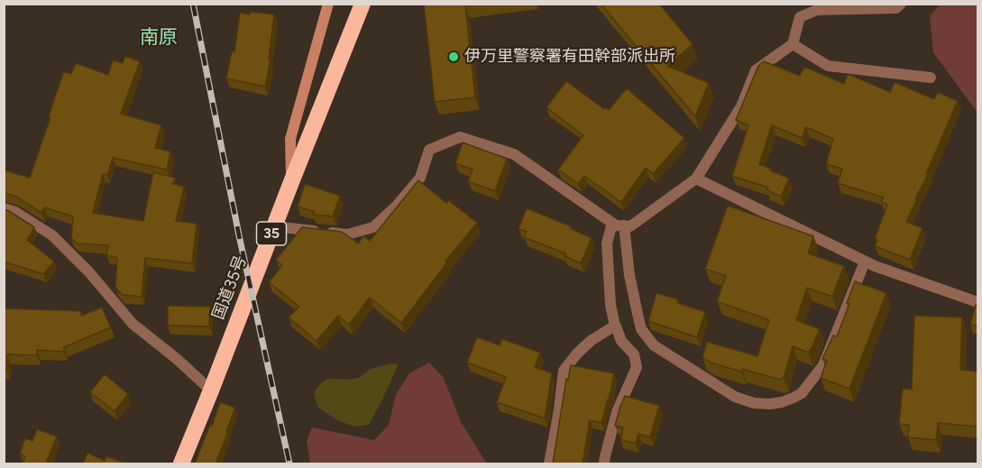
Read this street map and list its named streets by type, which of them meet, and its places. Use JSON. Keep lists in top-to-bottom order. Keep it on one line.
{"streets":{"highway":["35","国道35号"]},"districts":["南原"],"places":["伊万里警察署有田幹部派出所"]}
